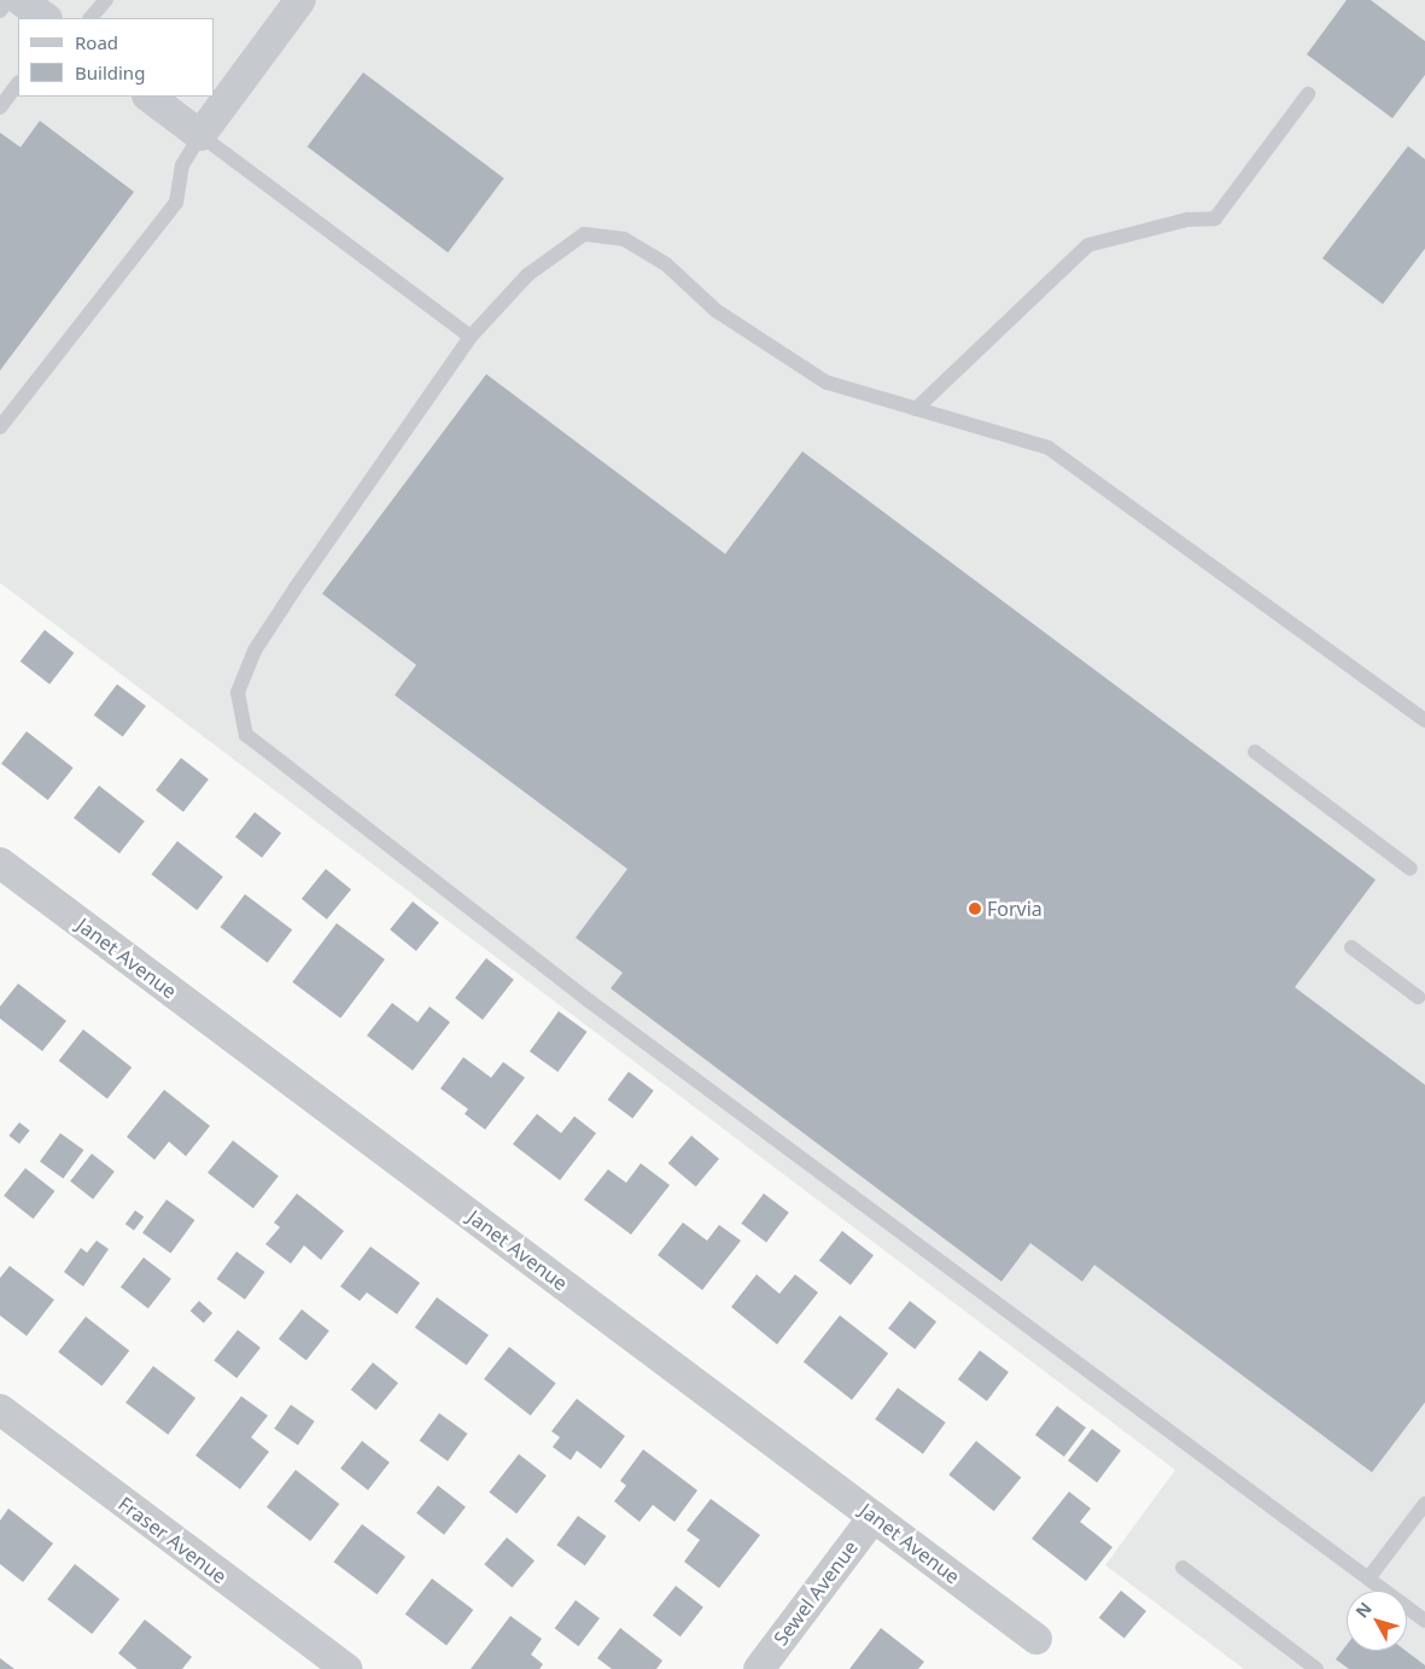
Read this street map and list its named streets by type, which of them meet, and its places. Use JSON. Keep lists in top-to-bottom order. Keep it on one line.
{"streets":{"street":["Janet Avenue","Fraser Avenue","Sewel Avenue"]},"crossings":[["Janet Avenue","Sewel Avenue"]],"places":["Forvia"],"legend":["Road","Building"],"north":"top left"}
